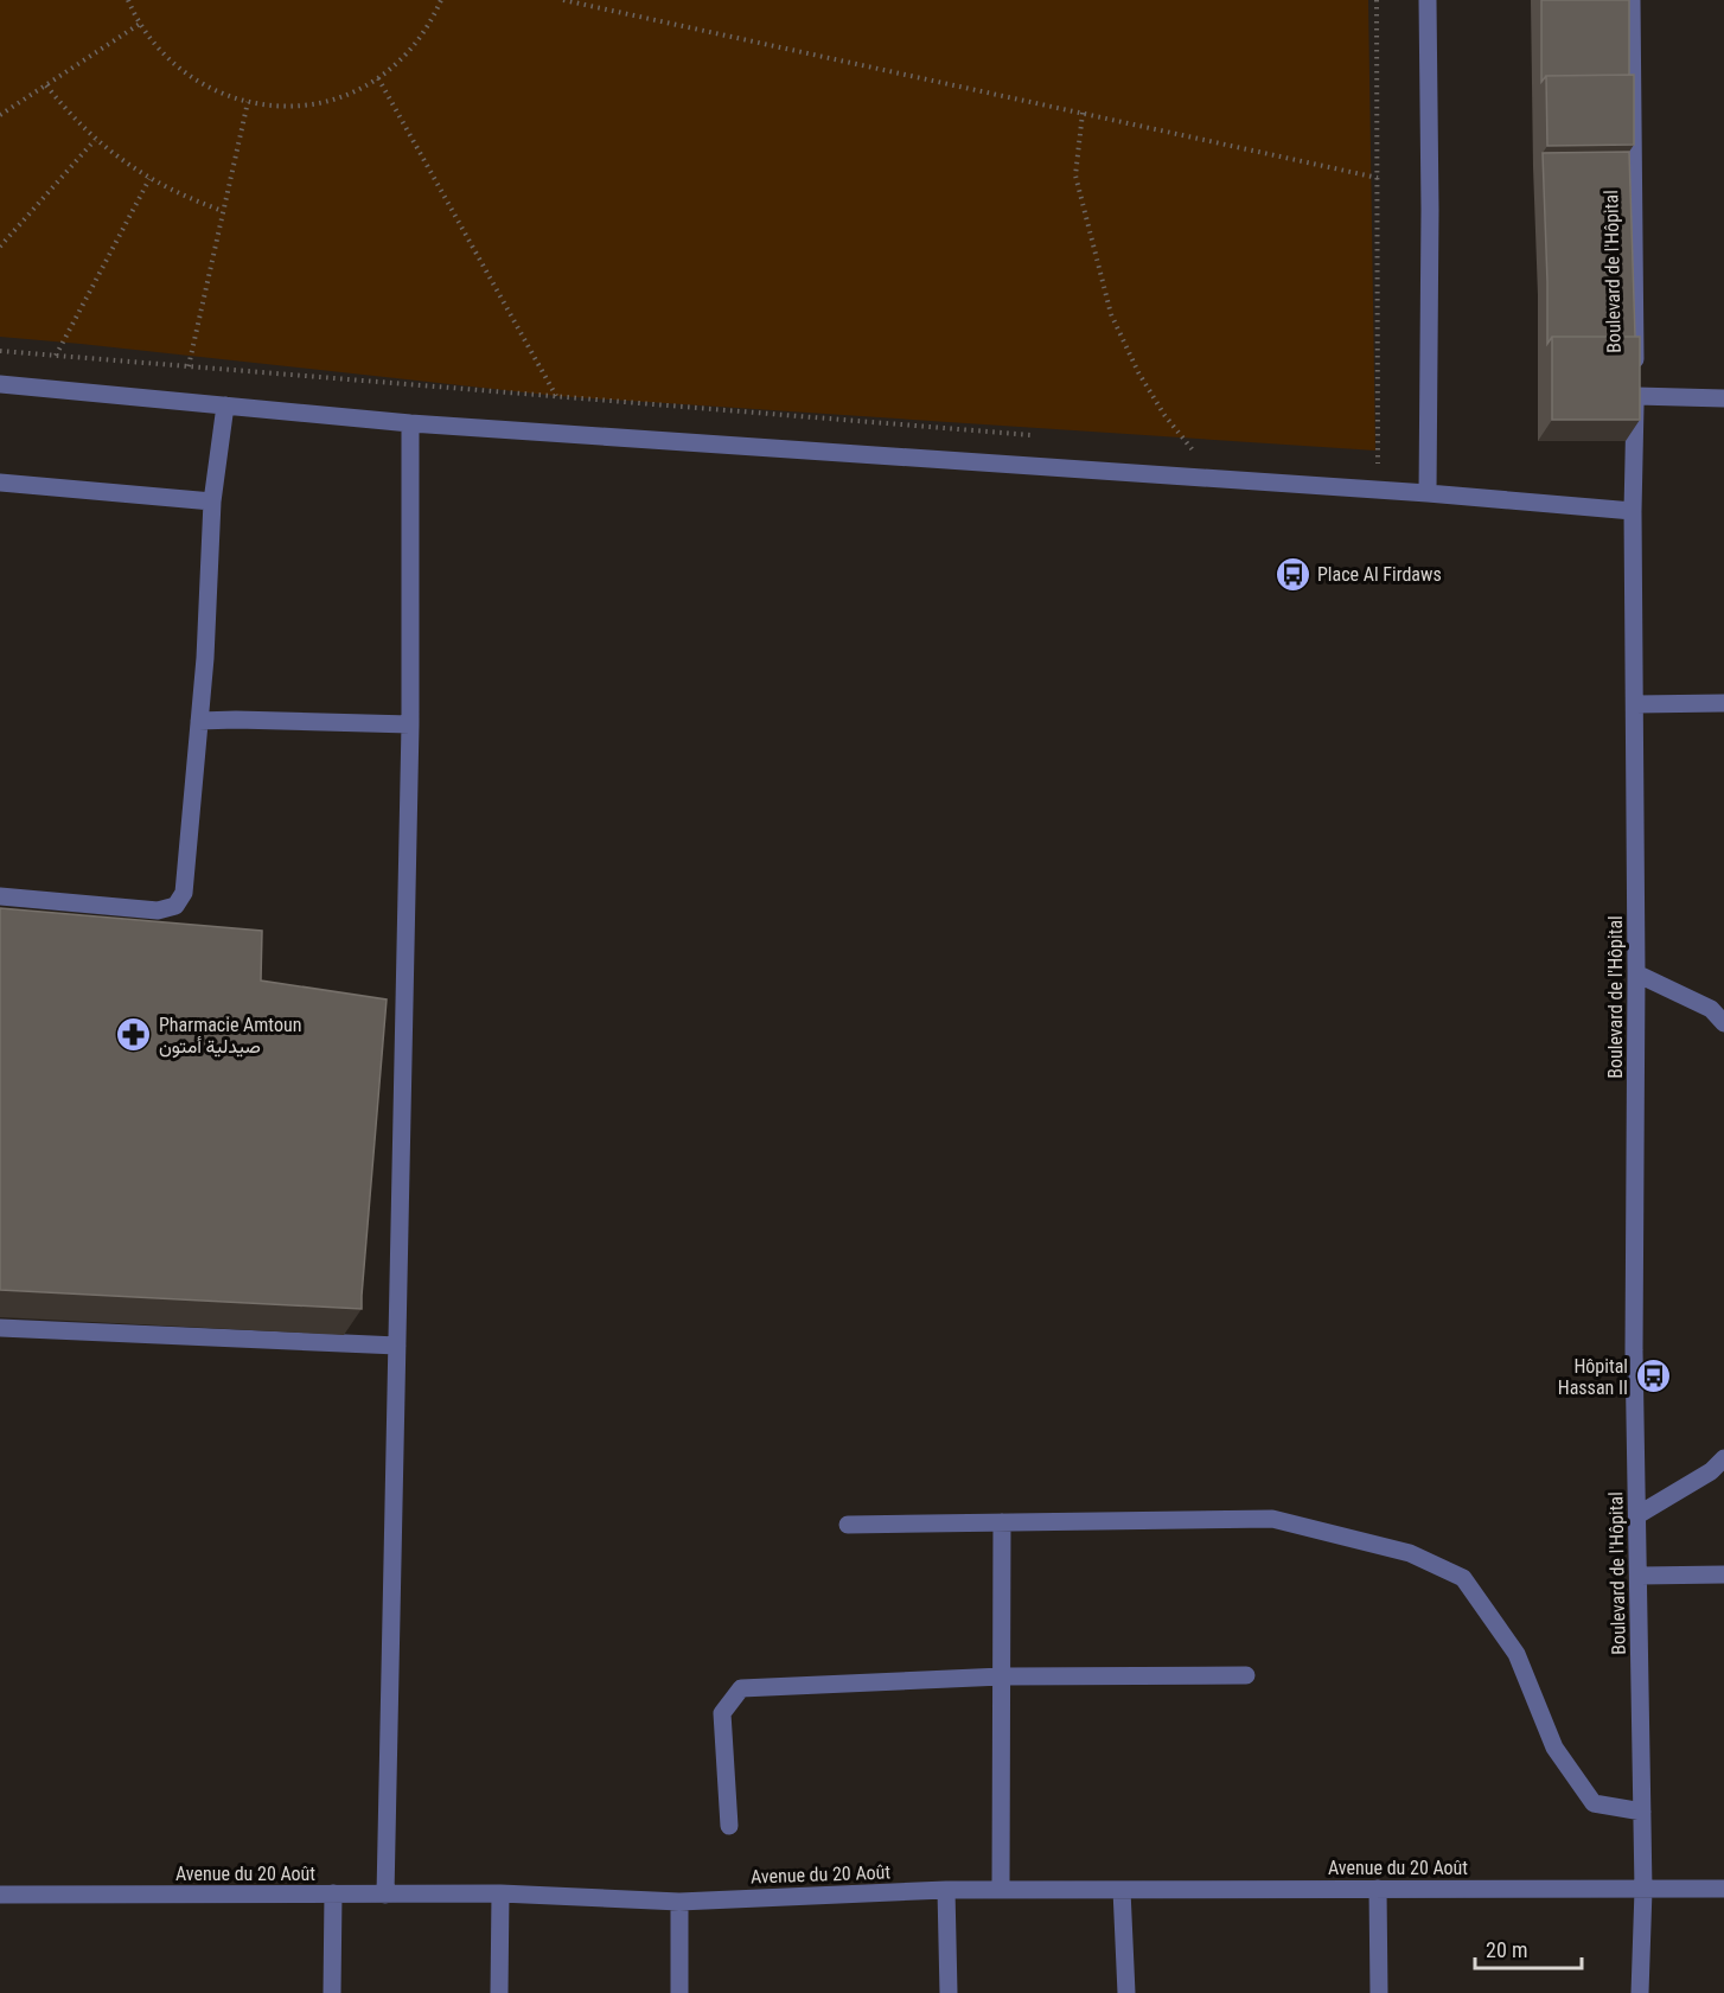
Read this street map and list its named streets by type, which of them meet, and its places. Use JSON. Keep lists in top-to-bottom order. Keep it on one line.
{"streets":{"street":["Boulevard de l'Hôpital","Avenue du 20 Août"]},"crossings":[["Boulevard de l'Hôpital","Avenue du 20 Août"]],"places":{"bus stop":["Place Al Firdaws","Hôpital Hassan II"],"pharmacy":["Pharmacie Amtoun صيدلية أمتون"]},"scale_bar":"20 m"}
